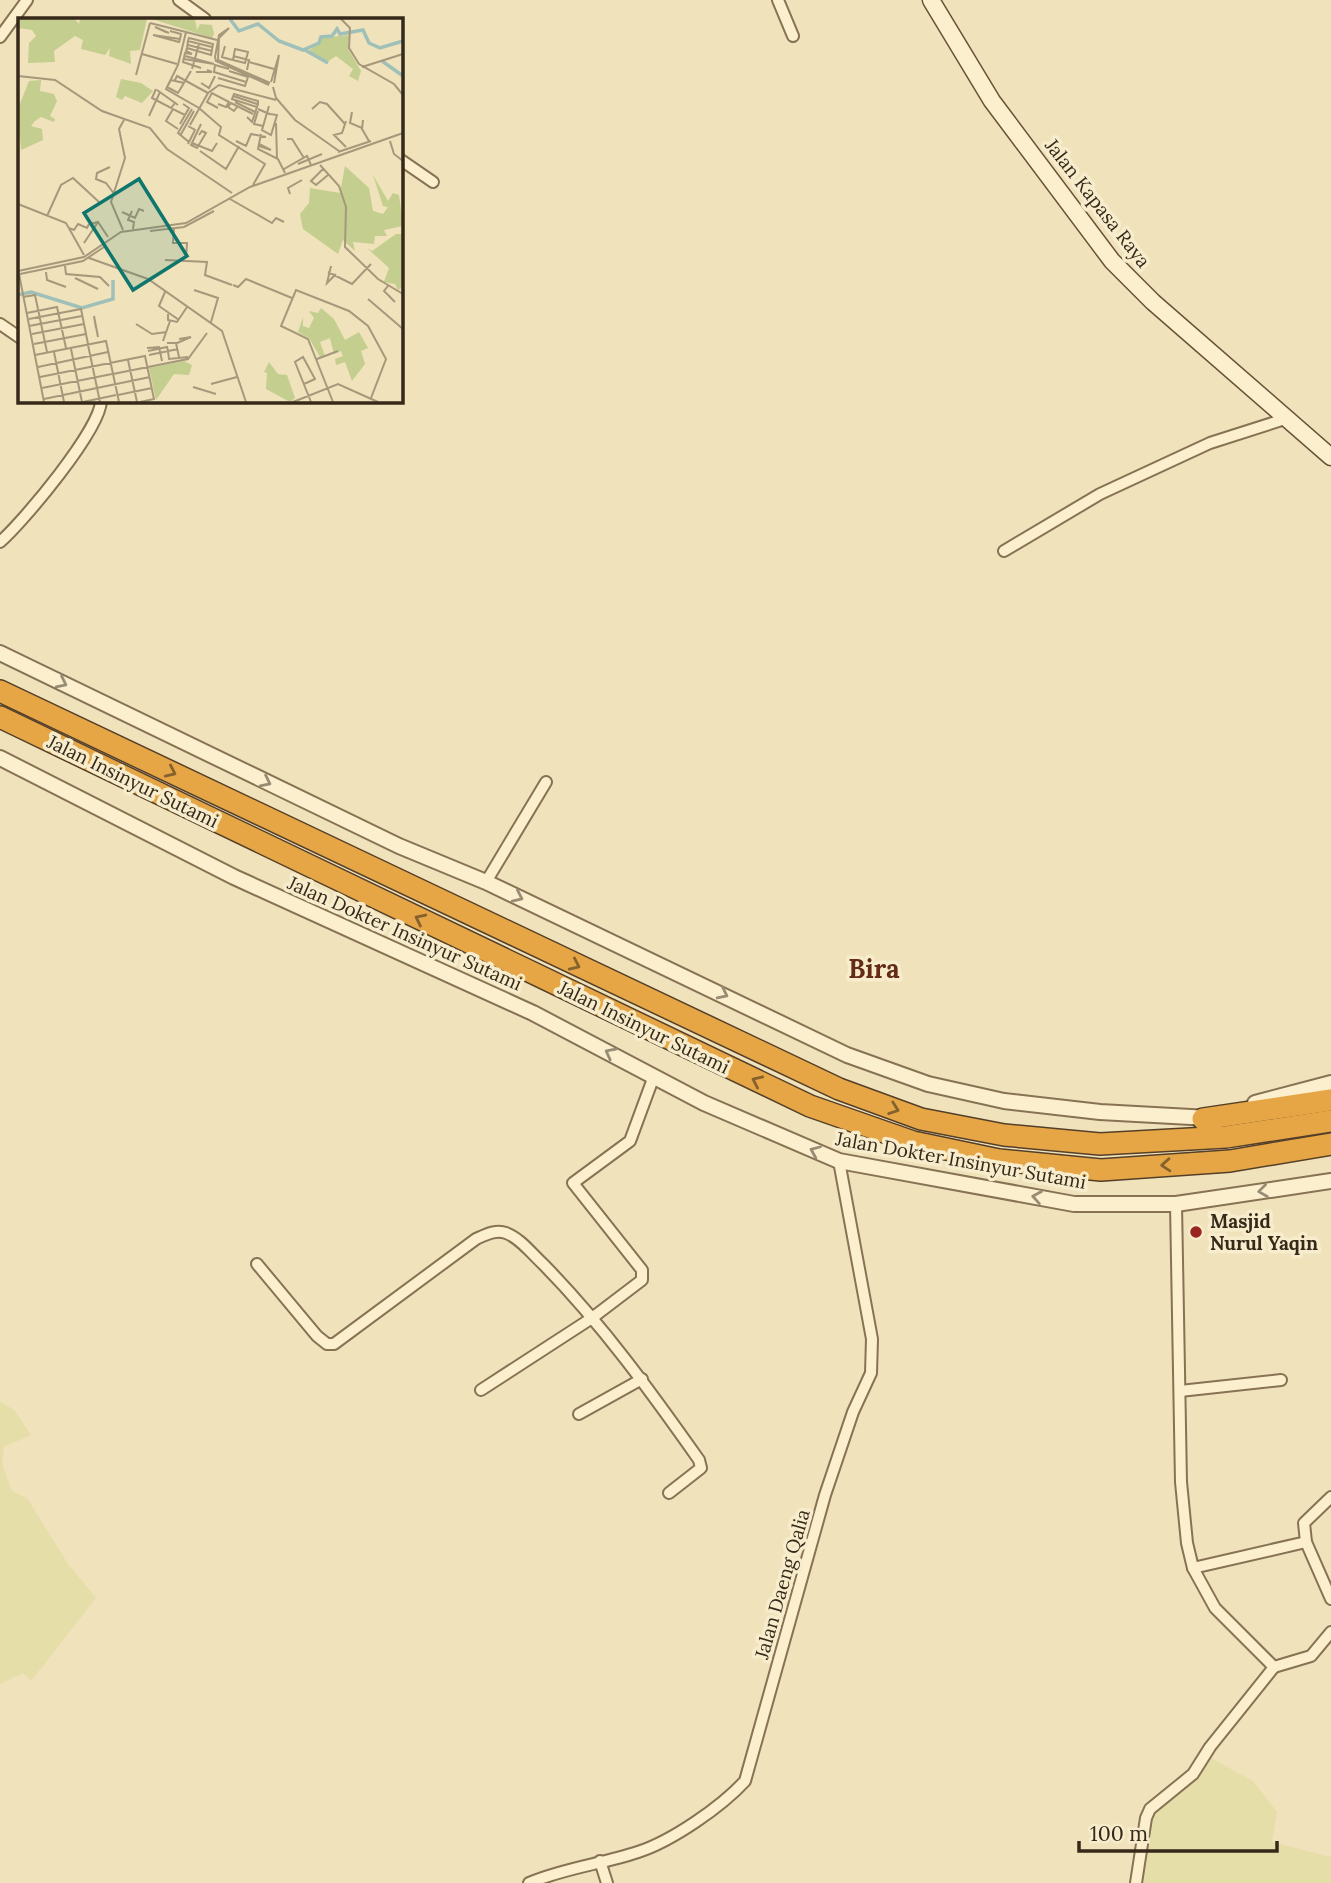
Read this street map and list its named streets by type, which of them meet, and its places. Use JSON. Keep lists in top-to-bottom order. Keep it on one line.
{"streets":{"highway":["Jalan Insinyur Sutami"],"main road":["Jalan Kapasa Raya"],"street":["Jalan Dokter Insinyur Sutami","Jalan Daeng Qalia"]},"crossings":[["Jalan Dokter Insinyur Sutami","Jalan Daeng Qalia"]],"districts":["Bira"],"places":["Masjid Nurul Yaqin"],"scale_bar":"100 m"}
